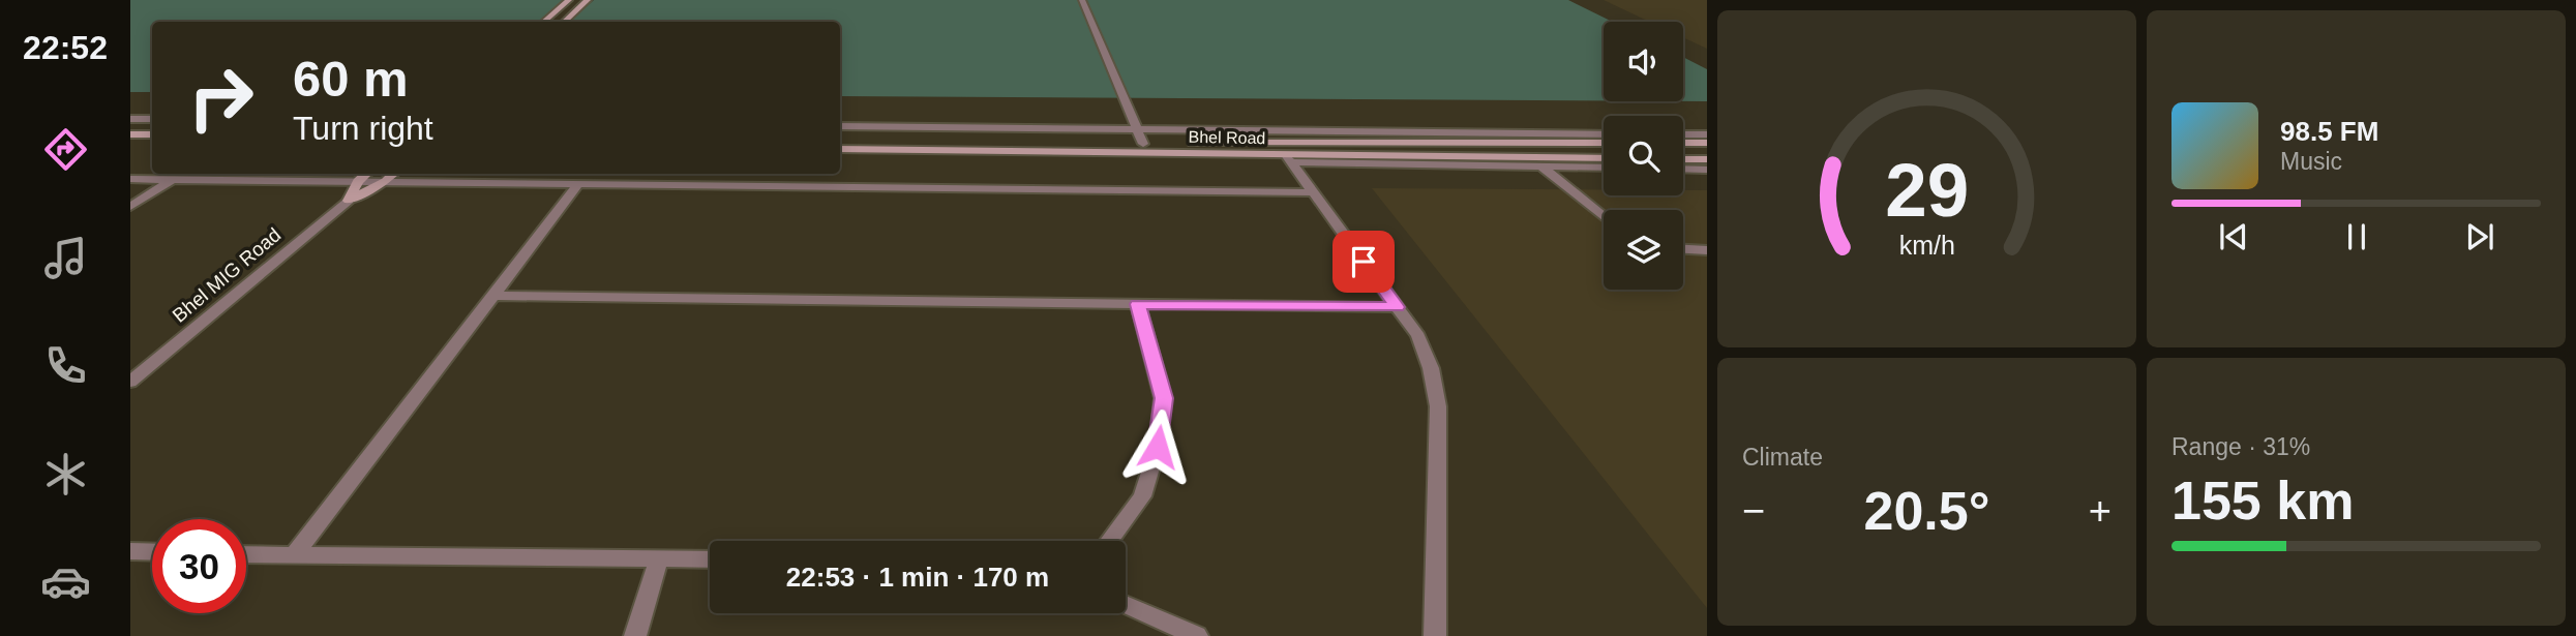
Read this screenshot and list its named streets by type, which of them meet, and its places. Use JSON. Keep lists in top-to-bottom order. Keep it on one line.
{"streets":{"street":["Bhel Road","Bhel MIG Road"]},"page":{"tabs":"22:52","turn":["60 m","Turn right"],"song":["98.5 FM","Music"],"tile":["Climate",["Range · 31%","155 km"]],"heat":["−","20.5°","+"],"limit":"30","trip":"22:53 · 1 min · 170 m","gauge":["29","km/h"]}}
